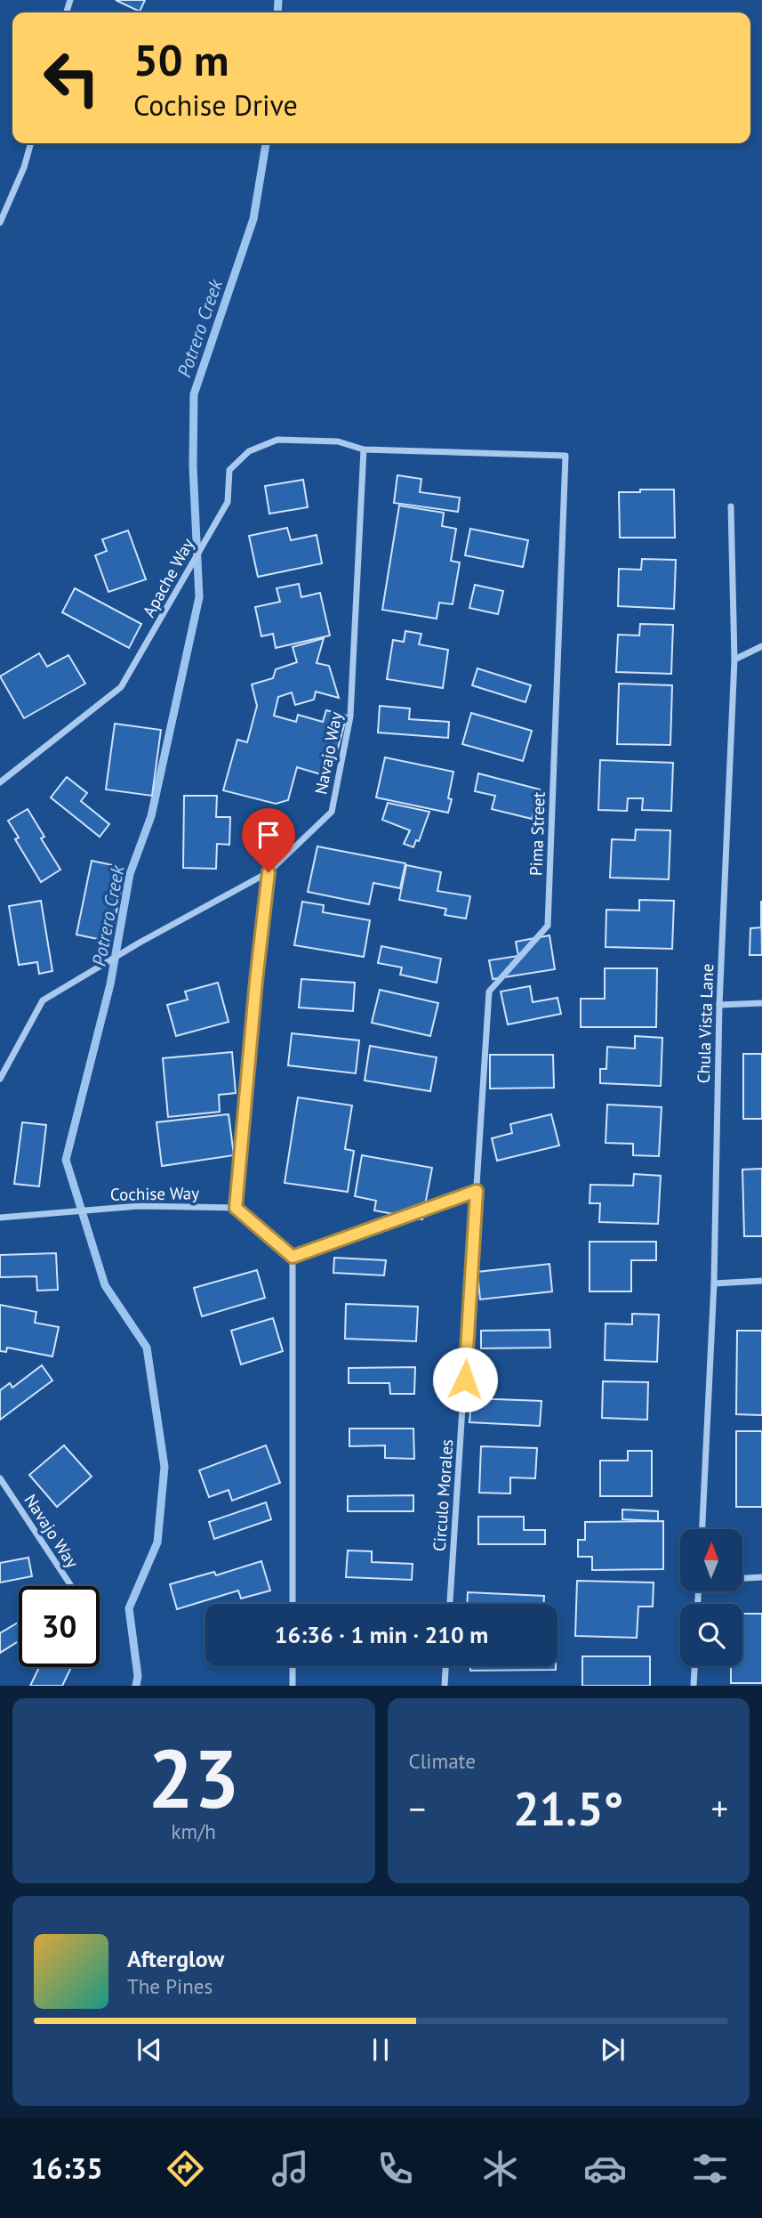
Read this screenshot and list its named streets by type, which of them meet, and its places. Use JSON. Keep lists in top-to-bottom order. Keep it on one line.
{"streets":{"street":["Apache Way","Navajo Way","Pima Street","Chula Vista Lane","Cochise Way","Circulo Morales"]},"crossings":[["Apache Way","Navajo Way"],["Apache Way","Pima Street"],["Pima Street","Circulo Morales"]],"water":["Potrero Creek"],"north":"top","page":{"turn":["50 m","Cochise Drive"],"limit":"30","trip":"16:36 · 1 min · 210 m","tile":[["23","km/h"],"Climate"],"heat":["−","21.5°","+"],"song":["Afterglow","The Pines"],"tabs":"16:35"}}
